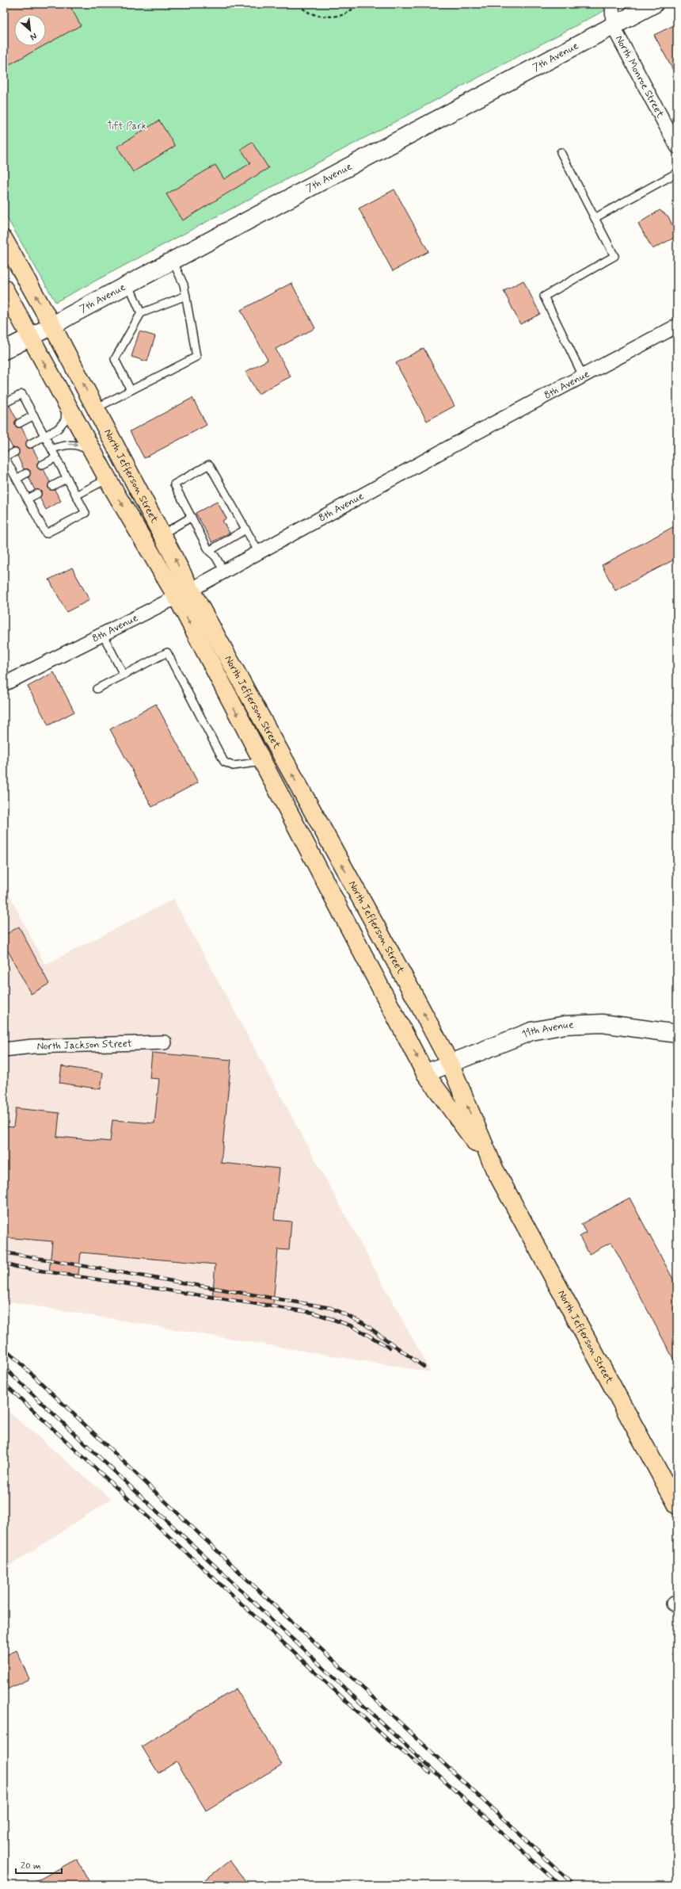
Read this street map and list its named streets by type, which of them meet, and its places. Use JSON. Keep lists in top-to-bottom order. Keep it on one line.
{"streets":{"main road":["North Jefferson Street"],"street":["7th Avenue","North Monroe Street","8th Avenue","11th Avenue","North Jackson Street"]},"crossings":[["7th Avenue","North Monroe Street"],["7th Avenue","North Jefferson Street"],["8th Avenue","North Jefferson Street"],["North Jefferson Street","11th Avenue"]],"parks":["Tift Park"],"scale_bar":"20 m","north":"bottom right"}
